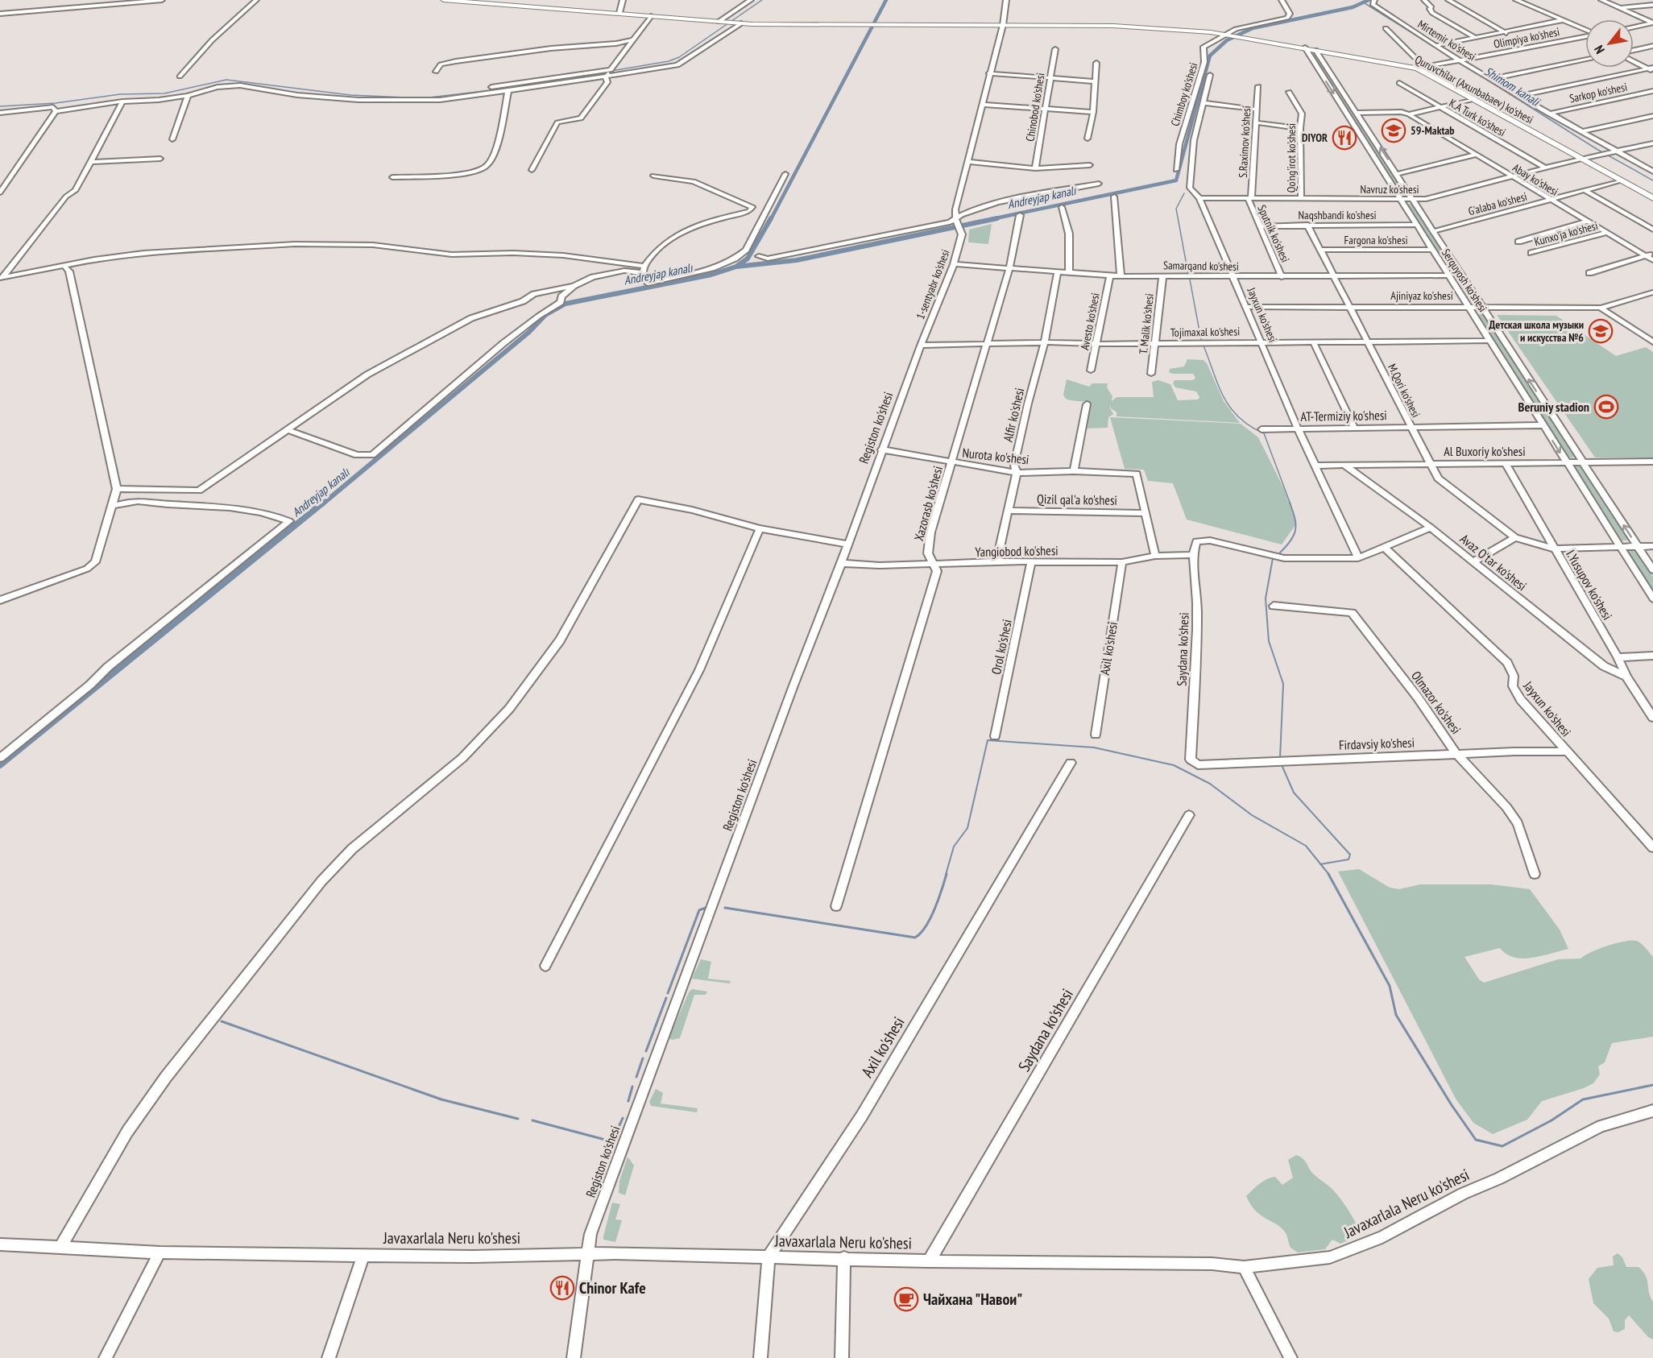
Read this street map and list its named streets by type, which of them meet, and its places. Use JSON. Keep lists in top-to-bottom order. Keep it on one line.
{"streets":{"main road":["Quruvchilar (Axunbabaev) ko'shesi"],"street":["Olimpiya ko'shesi","Mirtemir ko'shesi","Sarkop ko'shesi","Chimboy ko'shesi","Chinobod ko'shesi","K.A Turk ko'shesi","S.Raximov ko'shesi","Qo'ng'irot ko'shesi","Abay ko'shesi","Navruz ko'shesi","G'alaba ko'shesi","Naqshbandi ko'shesi","Sputnik ko'shesi","Kunxo'ja ko'shesi","Fargona ko'shesi","Samarqand ko'shesi","Serquyosh ko'shesi","1-sentyabr ko'shesi","Ajiniyaz ko'shesi","Jayxun ko'shesi","Avesto ko'shesi","T. Malik ko'shesi","Tojimaxal ko'shesi","M.Qori ko'shesi","Alfir ko'shesi","AT-Termiziy ko'shesi","Registon ko'shesi","Al Buxoriy ko'shesi","Nurota ko'shesi","Qizil qal'a ko'shesi","Xazorasb ko'shesi","Yangiobod ko'shesi","Avaz O'tar ko'shesi","I.Yusupov ko'shesi","Orol ko'shesi","Axil ko'shesi","Saydana ko'shesi","Olmazor ko'shesi","Firdavsiy ko'shesi","Javaxarlala Neru ko'shesi"]},"crossings":[["Olimpiya ko'shesi","Mirtemir ko'shesi"],["Olimpiya ko'shesi","Quruvchilar (Axunbabaev) ko'shesi"],["Mirtemir ko'shesi","Sarkop ko'shesi"],["Mirtemir ko'shesi","Navruz ko'shesi"],["Quruvchilar (Axunbabaev) ko'shesi","Chimboy ko'shesi"],["Quruvchilar (Axunbabaev) ko'shesi","Navruz ko'shesi"],["Quruvchilar (Axunbabaev) ko'shesi","G'alaba ko'shesi"],["Quruvchilar (Axunbabaev) ko'shesi","Serquyosh ko'shesi"],["K.A Turk ko'shesi","Navruz ko'shesi"],["S.Raximov ko'shesi","Navruz ko'shesi"],["S.Raximov ko'shesi","Sputnik ko'shesi"],["Qo'ng'irot ko'shesi","Navruz ko'shesi"],["Abay ko'shesi","Navruz ko'shesi"],["Abay ko'shesi","G'alaba ko'shesi"],["Abay ko'shesi","Kunxo'ja ko'shesi"],["Navruz ko'shesi","Sputnik ko'shesi"],["Navruz ko'shesi","Serquyosh ko'shesi"],["Navruz ko'shesi","Jayxun ko'shesi"],["G'alaba ko'shesi","Serquyosh ko'shesi"],["Naqshbandi ko'shesi","Sputnik ko'shesi"],["Naqshbandi ko'shesi","Serquyosh ko'shesi"],["Naqshbandi ko'shesi","M.Qori ko'shesi"],["Sputnik ko'shesi","Samarqand ko'shesi"],["Fargona ko'shesi","Serquyosh ko'shesi"],["Fargona ko'shesi","M.Qori ko'shesi"],["Samarqand ko'shesi","Serquyosh ko'shesi"],["Samarqand ko'shesi","1-sentyabr ko'shesi"],["Samarqand ko'shesi","Jayxun ko'shesi"],["Samarqand ko'shesi","Avesto ko'shesi"],["Samarqand ko'shesi","T. Malik ko'shesi"],["Samarqand ko'shesi","M.Qori ko'shesi"],["Samarqand ko'shesi","Alfir ko'shesi"],["Samarqand ko'shesi","Xazorasb ko'shesi"],["Serquyosh ko'shesi","Ajiniyaz ko'shesi"],["Serquyosh ko'shesi","Tojimaxal ko'shesi"],["Serquyosh ko'shesi","AT-Termiziy ko'shesi"],["Serquyosh ko'shesi","Al Buxoriy ko'shesi"],["1-sentyabr ko'shesi","Tojimaxal ko'shesi"],["1-sentyabr ko'shesi","Registon ko'shesi"],["Ajiniyaz ko'shesi","Jayxun ko'shesi"],["Ajiniyaz ko'shesi","M.Qori ko'shesi"],["Jayxun ko'shesi","Tojimaxal ko'shesi"],["Jayxun ko'shesi","AT-Termiziy ko'shesi"],["Jayxun ko'shesi","Al Buxoriy ko'shesi"],["Jayxun ko'shesi","Saydana ko'shesi"],["Jayxun ko'shesi","Firdavsiy ko'shesi"],["Avesto ko'shesi","Tojimaxal ko'shesi"],["T. Malik ko'shesi","Tojimaxal ko'shesi"],["Tojimaxal ko'shesi","M.Qori ko'shesi"],["Tojimaxal ko'shesi","Alfir ko'shesi"],["Tojimaxal ko'shesi","Registon ko'shesi"],["Tojimaxal ko'shesi","Xazorasb ko'shesi"],["M.Qori ko'shesi","AT-Termiziy ko'shesi"],["M.Qori ko'shesi","Al Buxoriy ko'shesi"],["Alfir ko'shesi","Nurota ko'shesi"],["Alfir ko'shesi","Qizil qal'a ko'shesi"],["Alfir ko'shesi","Yangiobod ko'shesi"],["Registon ko'shesi","Nurota ko'shesi"],["Registon ko'shesi","Yangiobod ko'shesi"],["Registon ko'shesi","Javaxarlala Neru ko'shesi"],["Al Buxoriy ko'shesi","Avaz O'tar ko'shesi"],["Al Buxoriy ko'shesi","I.Yusupov ko'shesi"],["Nurota ko'shesi","Qizil qal'a ko'shesi"],["Nurota ko'shesi","Xazorasb ko'shesi"],["Xazorasb ko'shesi","Yangiobod ko'shesi"],["Yangiobod ko'shesi","Orol ko'shesi"],["Yangiobod ko'shesi","Axil ko'shesi"],["Yangiobod ko'shesi","Saydana ko'shesi"],["Avaz O'tar ko'shesi","I.Yusupov ko'shesi"],["Axil ko'shesi","Javaxarlala Neru ko'shesi"],["Saydana ko'shesi","Firdavsiy ko'shesi"],["Saydana ko'shesi","Javaxarlala Neru ko'shesi"],["Olmazor ko'shesi","Firdavsiy ko'shesi"]],"water":["Shimom kanali","Andreyjap kanalı"],"places":{"school or university":["59-Maktab","Детская школа музыки и искусства №6"],"restaurant":["DIYOR","Chinor Kafe"],"sports":["Beruniy stadion"],"cafe":["Чайхана \"Навои\""]},"north":"bottom left"}
